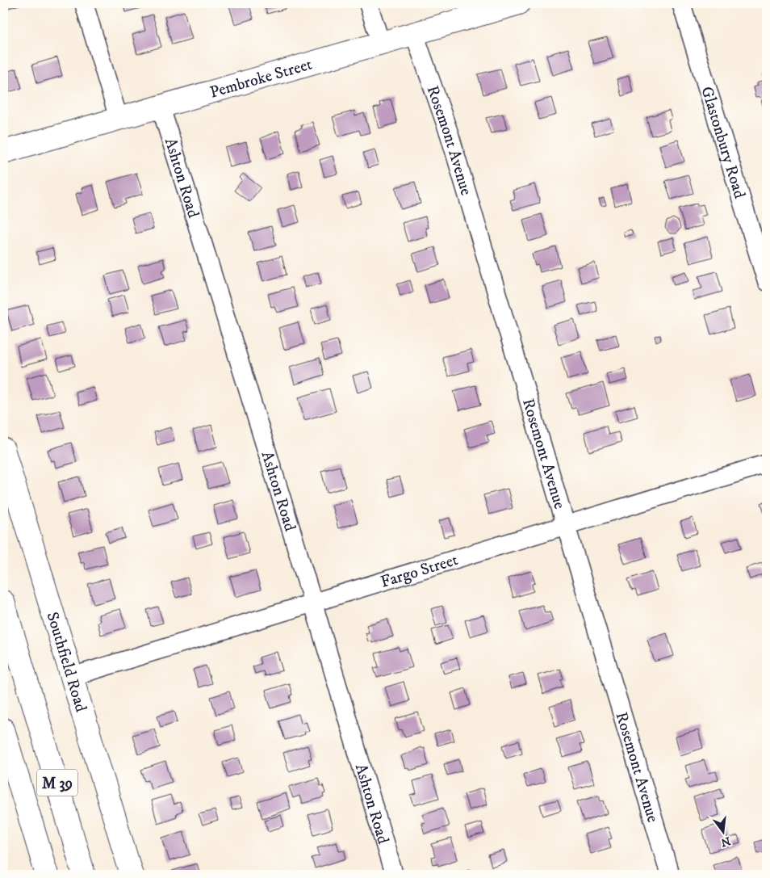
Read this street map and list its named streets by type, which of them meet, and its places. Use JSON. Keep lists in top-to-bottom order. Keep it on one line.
{"streets":{"main road":["Pembroke Street","Southfield Road","M 39"],"street":["Rosemont Avenue","Glastonbury Road","Ashton Road","Fargo Street"]},"crossings":[["Pembroke Street","Rosemont Avenue"],["Pembroke Street","Ashton Road"],["Rosemont Avenue","Fargo Street"],["Ashton Road","Fargo Street"],["Fargo Street","Southfield Road"]],"north":"bottom"}
